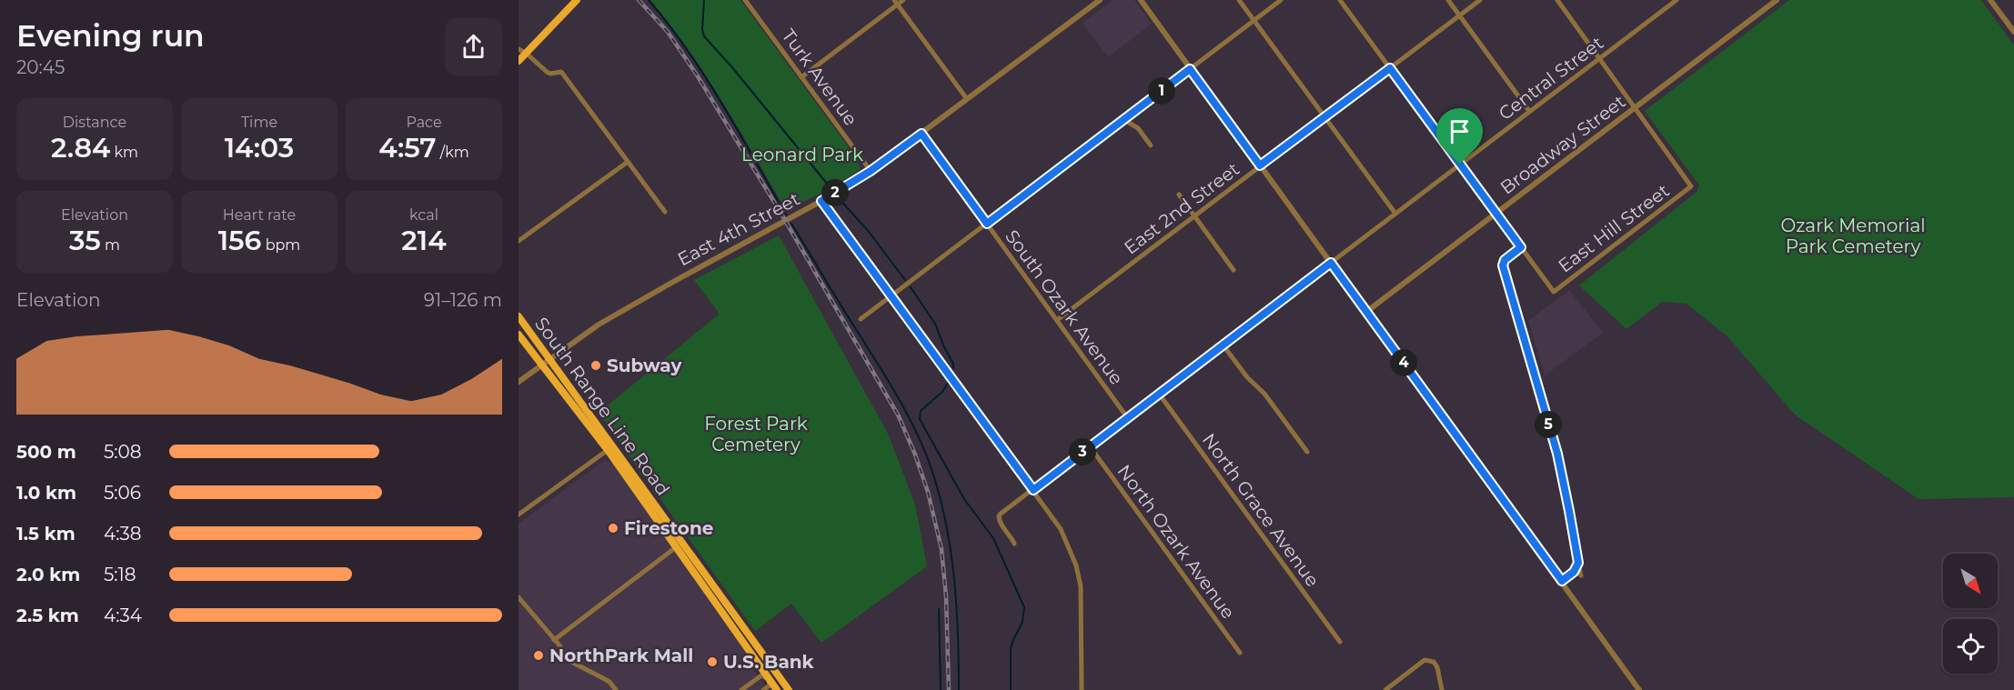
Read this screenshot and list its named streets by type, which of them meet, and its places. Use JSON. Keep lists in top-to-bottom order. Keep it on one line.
{"streets":{"main road":["South Range Line Road"],"street":["Turk Avenue","Central Street","Broadway Street","East 2nd Street","East Hill Street","East 4th Street","South Ozark Avenue","North Grace Avenue","North Ozark Avenue"]},"crossings":[["Turk Avenue","East 4th Street"],["Central Street","South Ozark Avenue"],["Central Street","North Grace Avenue"],["Central Street","North Ozark Avenue"],["Broadway Street","East Hill Street"],["East 2nd Street","South Ozark Avenue"],["East 4th Street","South Ozark Avenue"],["East 4th Street","South Range Line Road"]],"parks":["Leonard Park","Ozark Memorial Park Cemetery","Forest Park Cemetery"],"places":["Subway","Firestone","NorthPark Mall","U.S. Bank"],"north":"bottom right","page":{"heading":["Evening run","20:45"],"pins":["1","2","4","5","3"],"stats":[["Distance","2.84 km"],["Time","14:03"],["Pace","4:57 /km"],["Elevation","35 m"],["Heart rate","156 bpm"],["kcal","214"]],"chart":["Elevation","91–126 m"],"list":[{"name":"500 m","note":"5:08"},{"name":"1.0 km","note":"5:06"},{"name":"1.5 km","note":"4:38"},{"name":"2.0 km","note":"5:18"},{"name":"2.5 km","note":"4:34"}]}}
